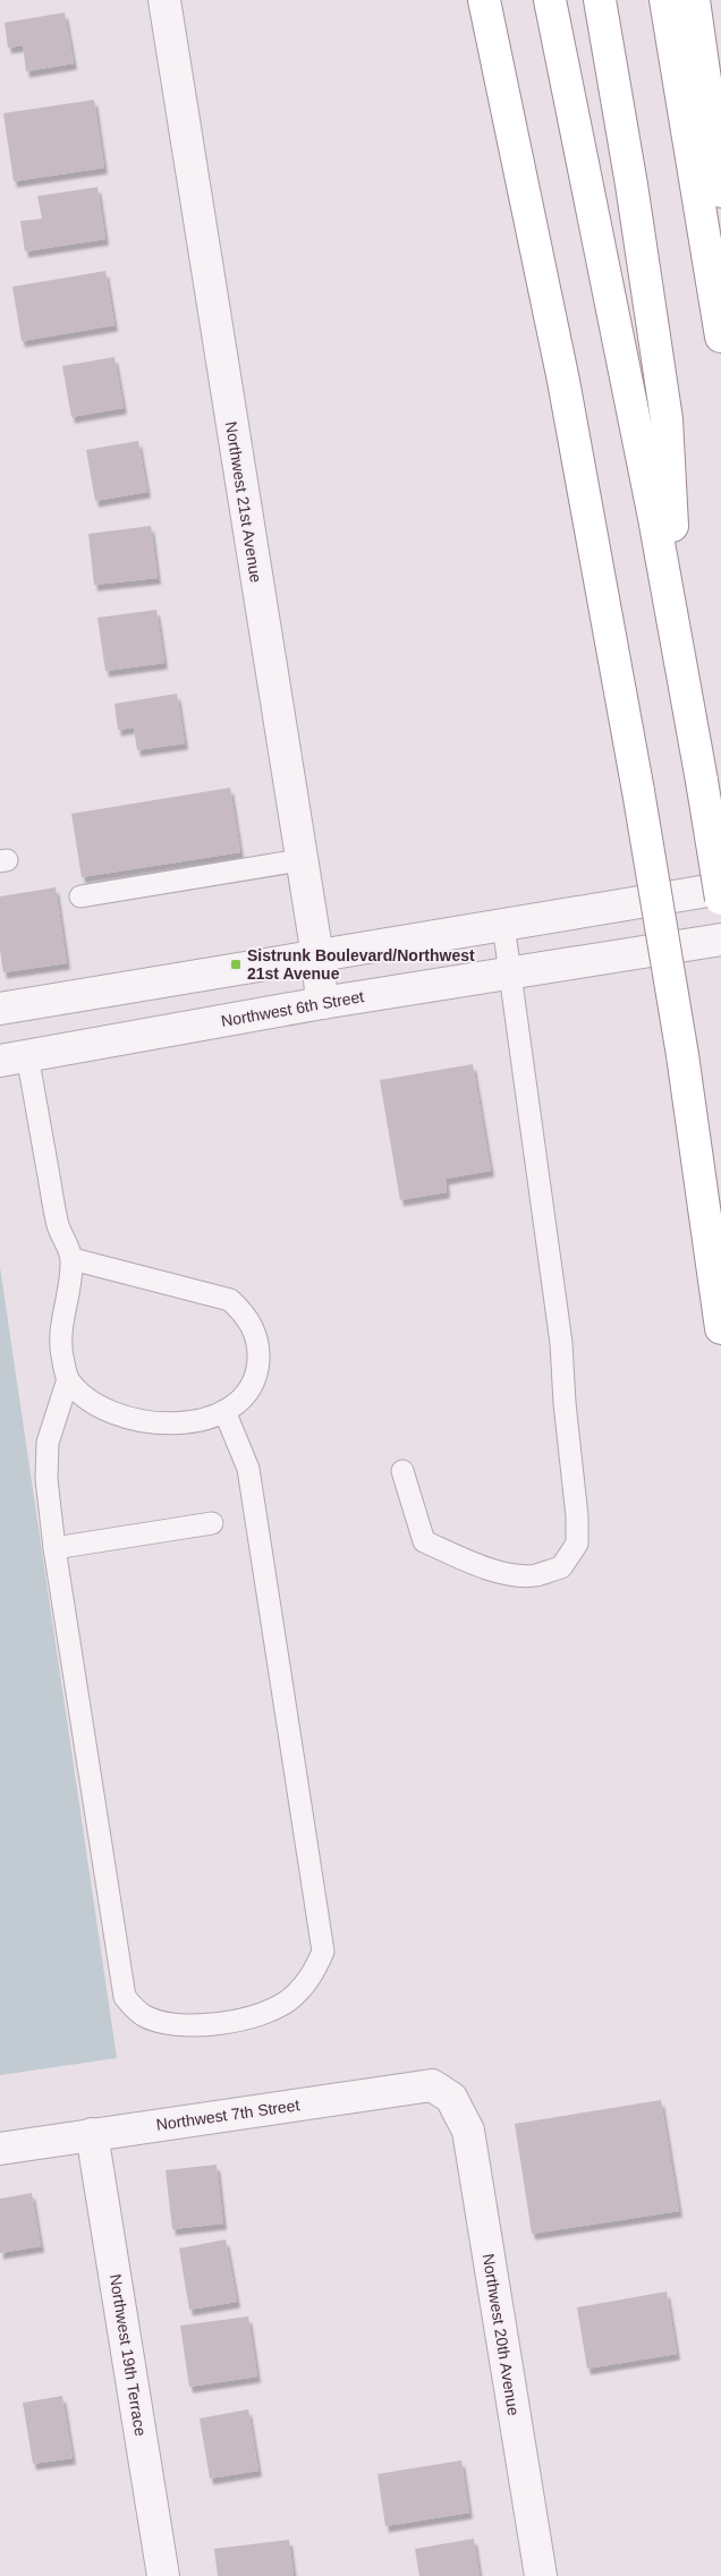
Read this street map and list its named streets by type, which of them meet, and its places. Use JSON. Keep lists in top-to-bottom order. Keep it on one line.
{"streets":{"street":["Northwest 21st Avenue","Northwest 6th Street","Northwest 7th Street","Northwest 20th Avenue","Northwest 19th Terrace"]},"crossings":[["Northwest 21st Avenue","Northwest 6th Street"],["Northwest 7th Street","Northwest 20th Avenue"],["Northwest 7th Street","Northwest 19th Terrace"]],"places":{"transit":["Sistrunk Boulevard/Northwest 21st Avenue"]}}
